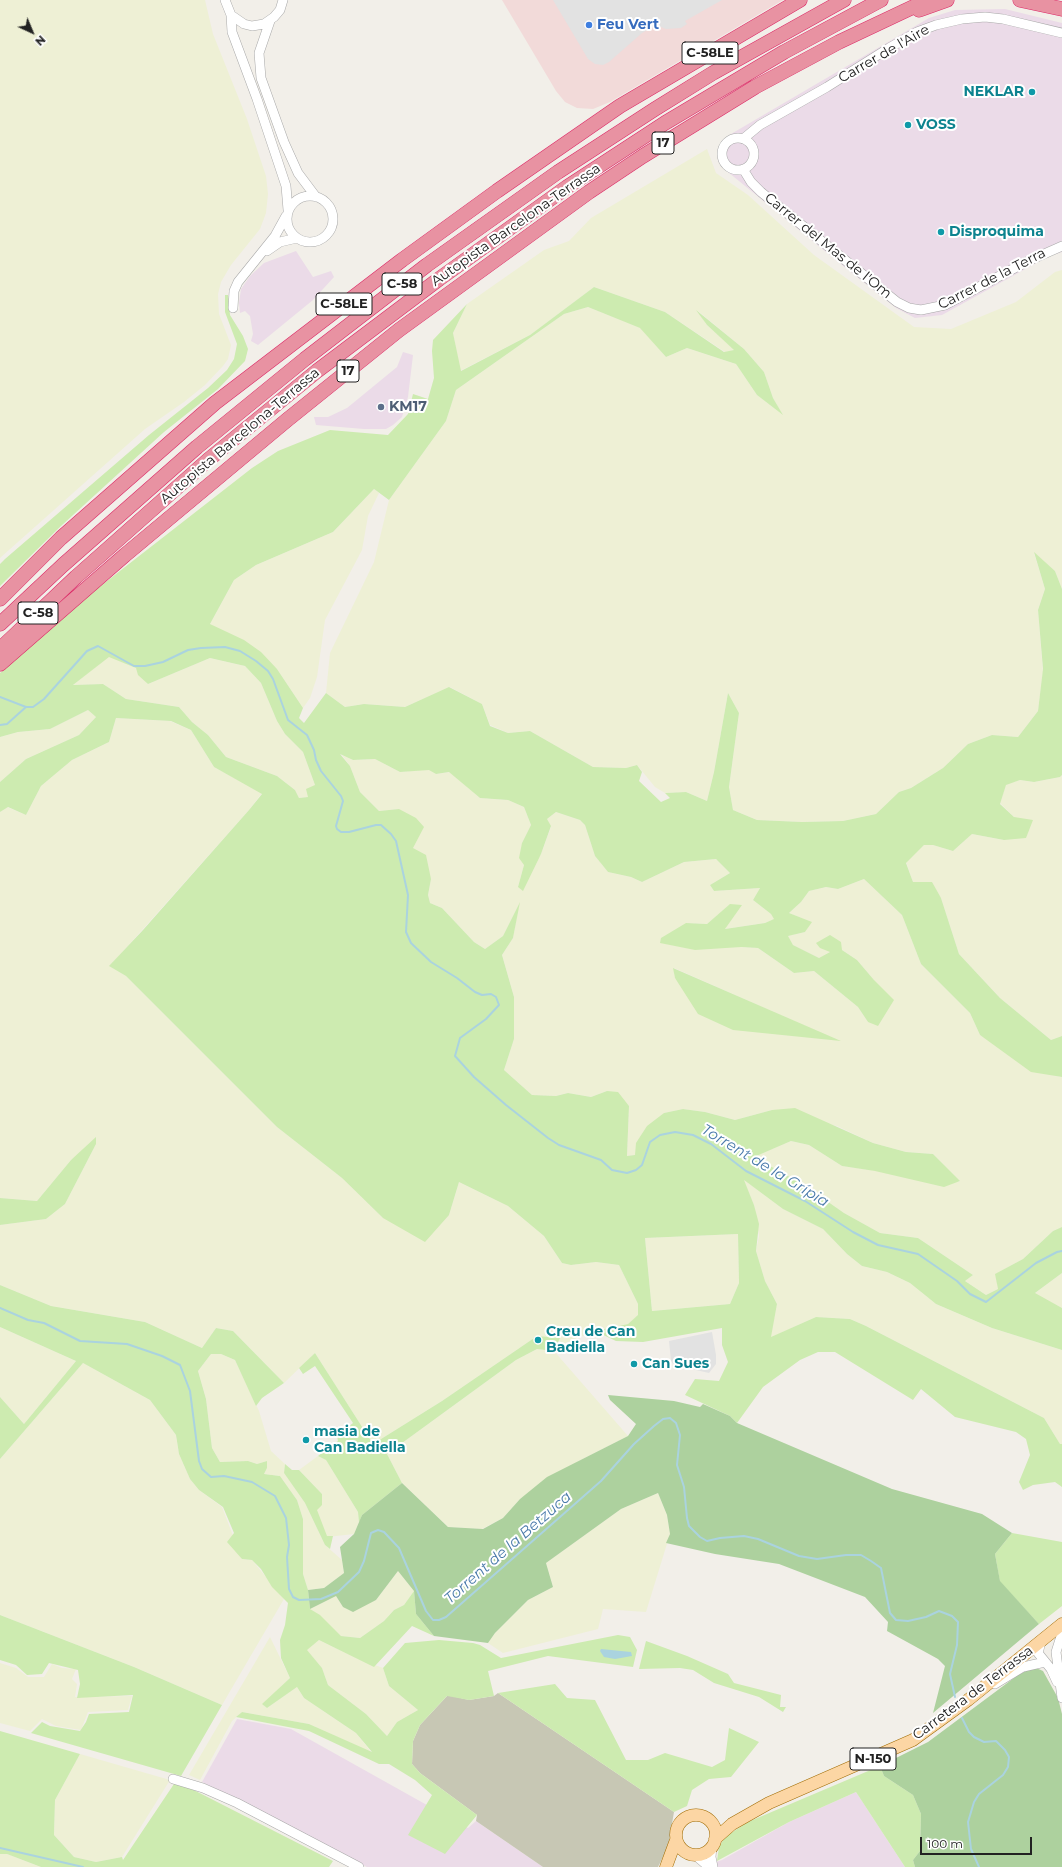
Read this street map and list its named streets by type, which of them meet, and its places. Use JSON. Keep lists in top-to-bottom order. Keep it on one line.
{"streets":{"highway":["C-58LE","17","Autopista Barcelona-Terrassa","C-58"],"main road":["Carretera de Terrassa","N-150"],"street":["Carrer de l'Aire","Carrer del Mas de l'Om","Carrer de la Terra"]},"crossings":[["Carrer de l'Aire","Carrer del Mas de l'Om"],["Carrer del Mas de l'Om","Carrer de la Terra"],["Carretera de Terrassa","N-150"]],"water":["Torrent de la Grípia","Torrent de la Betzuca"],"places":["Feu Vert","NEKLAR","VOSS","Disproquima","KM17","Creu de Can Badiella","Can Sues","masia de Can Badiella"],"scale_bar":"100 m","north":"bottom right"}
